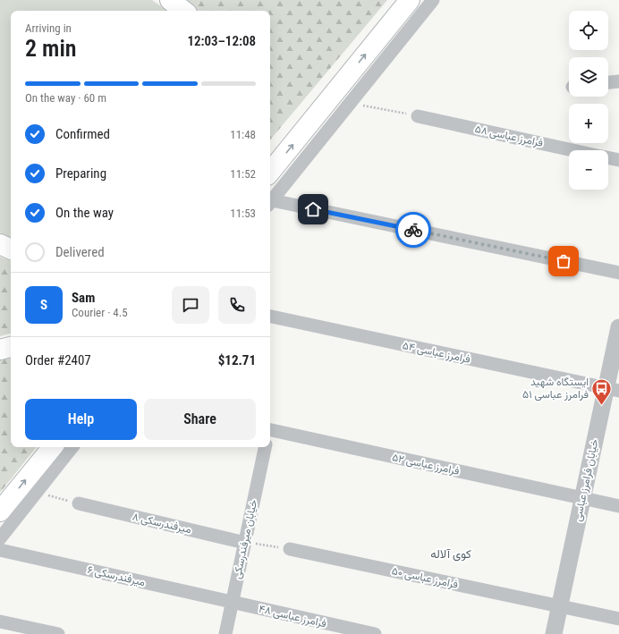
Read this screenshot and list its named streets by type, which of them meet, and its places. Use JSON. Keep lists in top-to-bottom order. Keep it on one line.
{"streets":{"street":["فرامرز عباسی ۵۸","فرامرز عباسی ۵۴","فرامرز عباسی ۵۲","خیابان فرامرز عباسی","میرفندرسکی ۸","خیابان میرفندرسکی","میرفندرسکی ۶","فرامرز عباسی ۵۰","فرامرز عباسی ۴۸"]},"crossings":[["فرامرز عباسی ۵۴","خیابان فرامرز عباسی"],["فرامرز عباسی ۵۲","خیابان فرامرز عباسی"],["خیابان فرامرز عباسی","فرامرز عباسی ۵۰"],["میرفندرسکی ۸","خیابان میرفندرسکی"],["خیابان میرفندرسکی","میرفندرسکی ۶"],["خیابان میرفندرسکی","فرامرز عباسی ۴۸"],["میرفندرسکی ۶","فرامرز عباسی ۴۸"]],"districts":["کوی آلاله"],"places":{"bus stop":["ایستگاه شهید فرامرز عباسی ۵۱"]},"page":{"map_buttons":["+","−"],"heading":["2 min","Arriving in","12:03–12:08"],"panel":["Sam","Courier · 4.5","Order #2407","$12.71"],"bar":"On the way · 60 m","list":[["Confirmed","11:48"],["Preparing","11:52"],["On the way","11:53"],"Delivered"],"round":"S","buttons":["Help","Share"]}}
